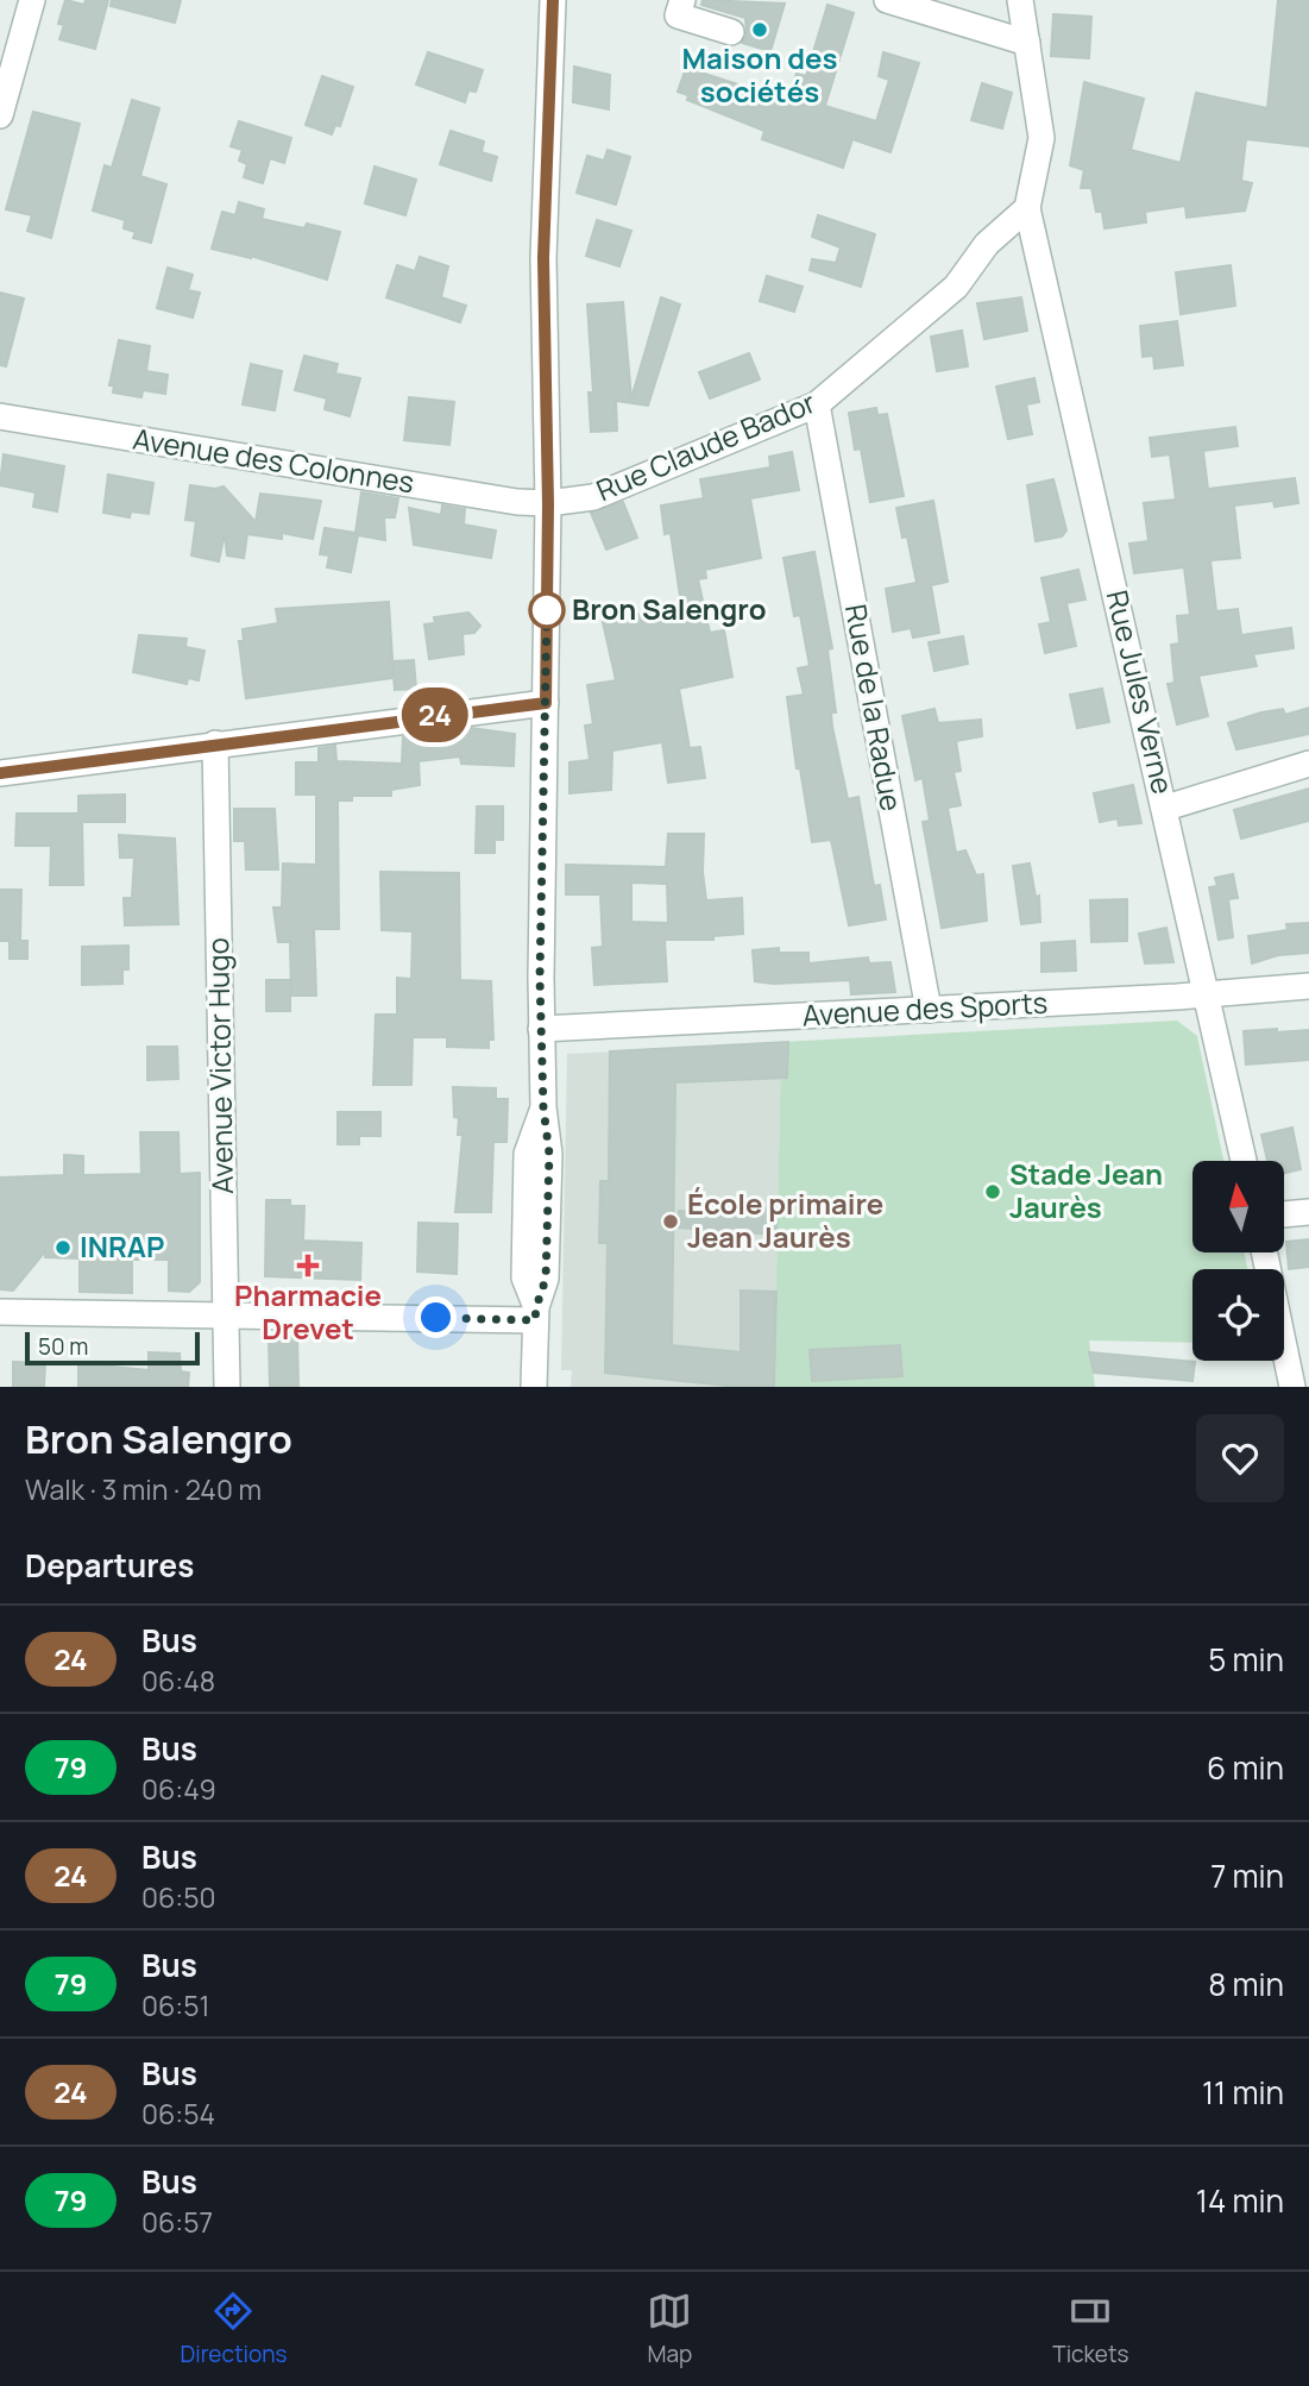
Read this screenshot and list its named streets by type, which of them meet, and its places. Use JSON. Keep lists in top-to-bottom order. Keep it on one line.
{"streets":{"street":["Rue Claude Bador","Avenue des Colonnes","Rue Jules Verne","Rue de la Radue","Avenue des Sports","Avenue Victor Hugo"]},"crossings":[["Rue Claude Bador","Avenue des Colonnes"],["Rue Claude Bador","Rue Jules Verne"],["Rue Claude Bador","Rue de la Radue"],["Rue Jules Verne","Avenue des Sports"],["Rue de la Radue","Avenue des Sports"]],"places":{"other":["Maison des sociétés","Bron Salengro","Stade Jean Jaurès","École primaire Jean Jaurès","INRAP"],"health":["Pharmacie Drevet"]},"lines":["bus line 24"],"scale_bar":"50 m","north":"top","page":{"on_map":"24","scale":"50 m","heading":[["Bron Salengro","Walk · 3 min · 240 m"],"Departures"],"list":[{"mark":"24","name":"Bus","note":"06:48","value":"5 min"},{"mark":"79","name":"Bus","note":"06:49","value":"6 min"},{"mark":"24","name":"Bus","note":"06:50","value":"7 min"},{"mark":"79","name":"Bus","note":"06:51","value":"8 min"},{"mark":"24","name":"Bus","note":"06:54","value":"11 min"},{"mark":"79","name":"Bus","note":"06:57","value":"14 min"}],"tabs":["Directions","Map","Tickets"]}}
